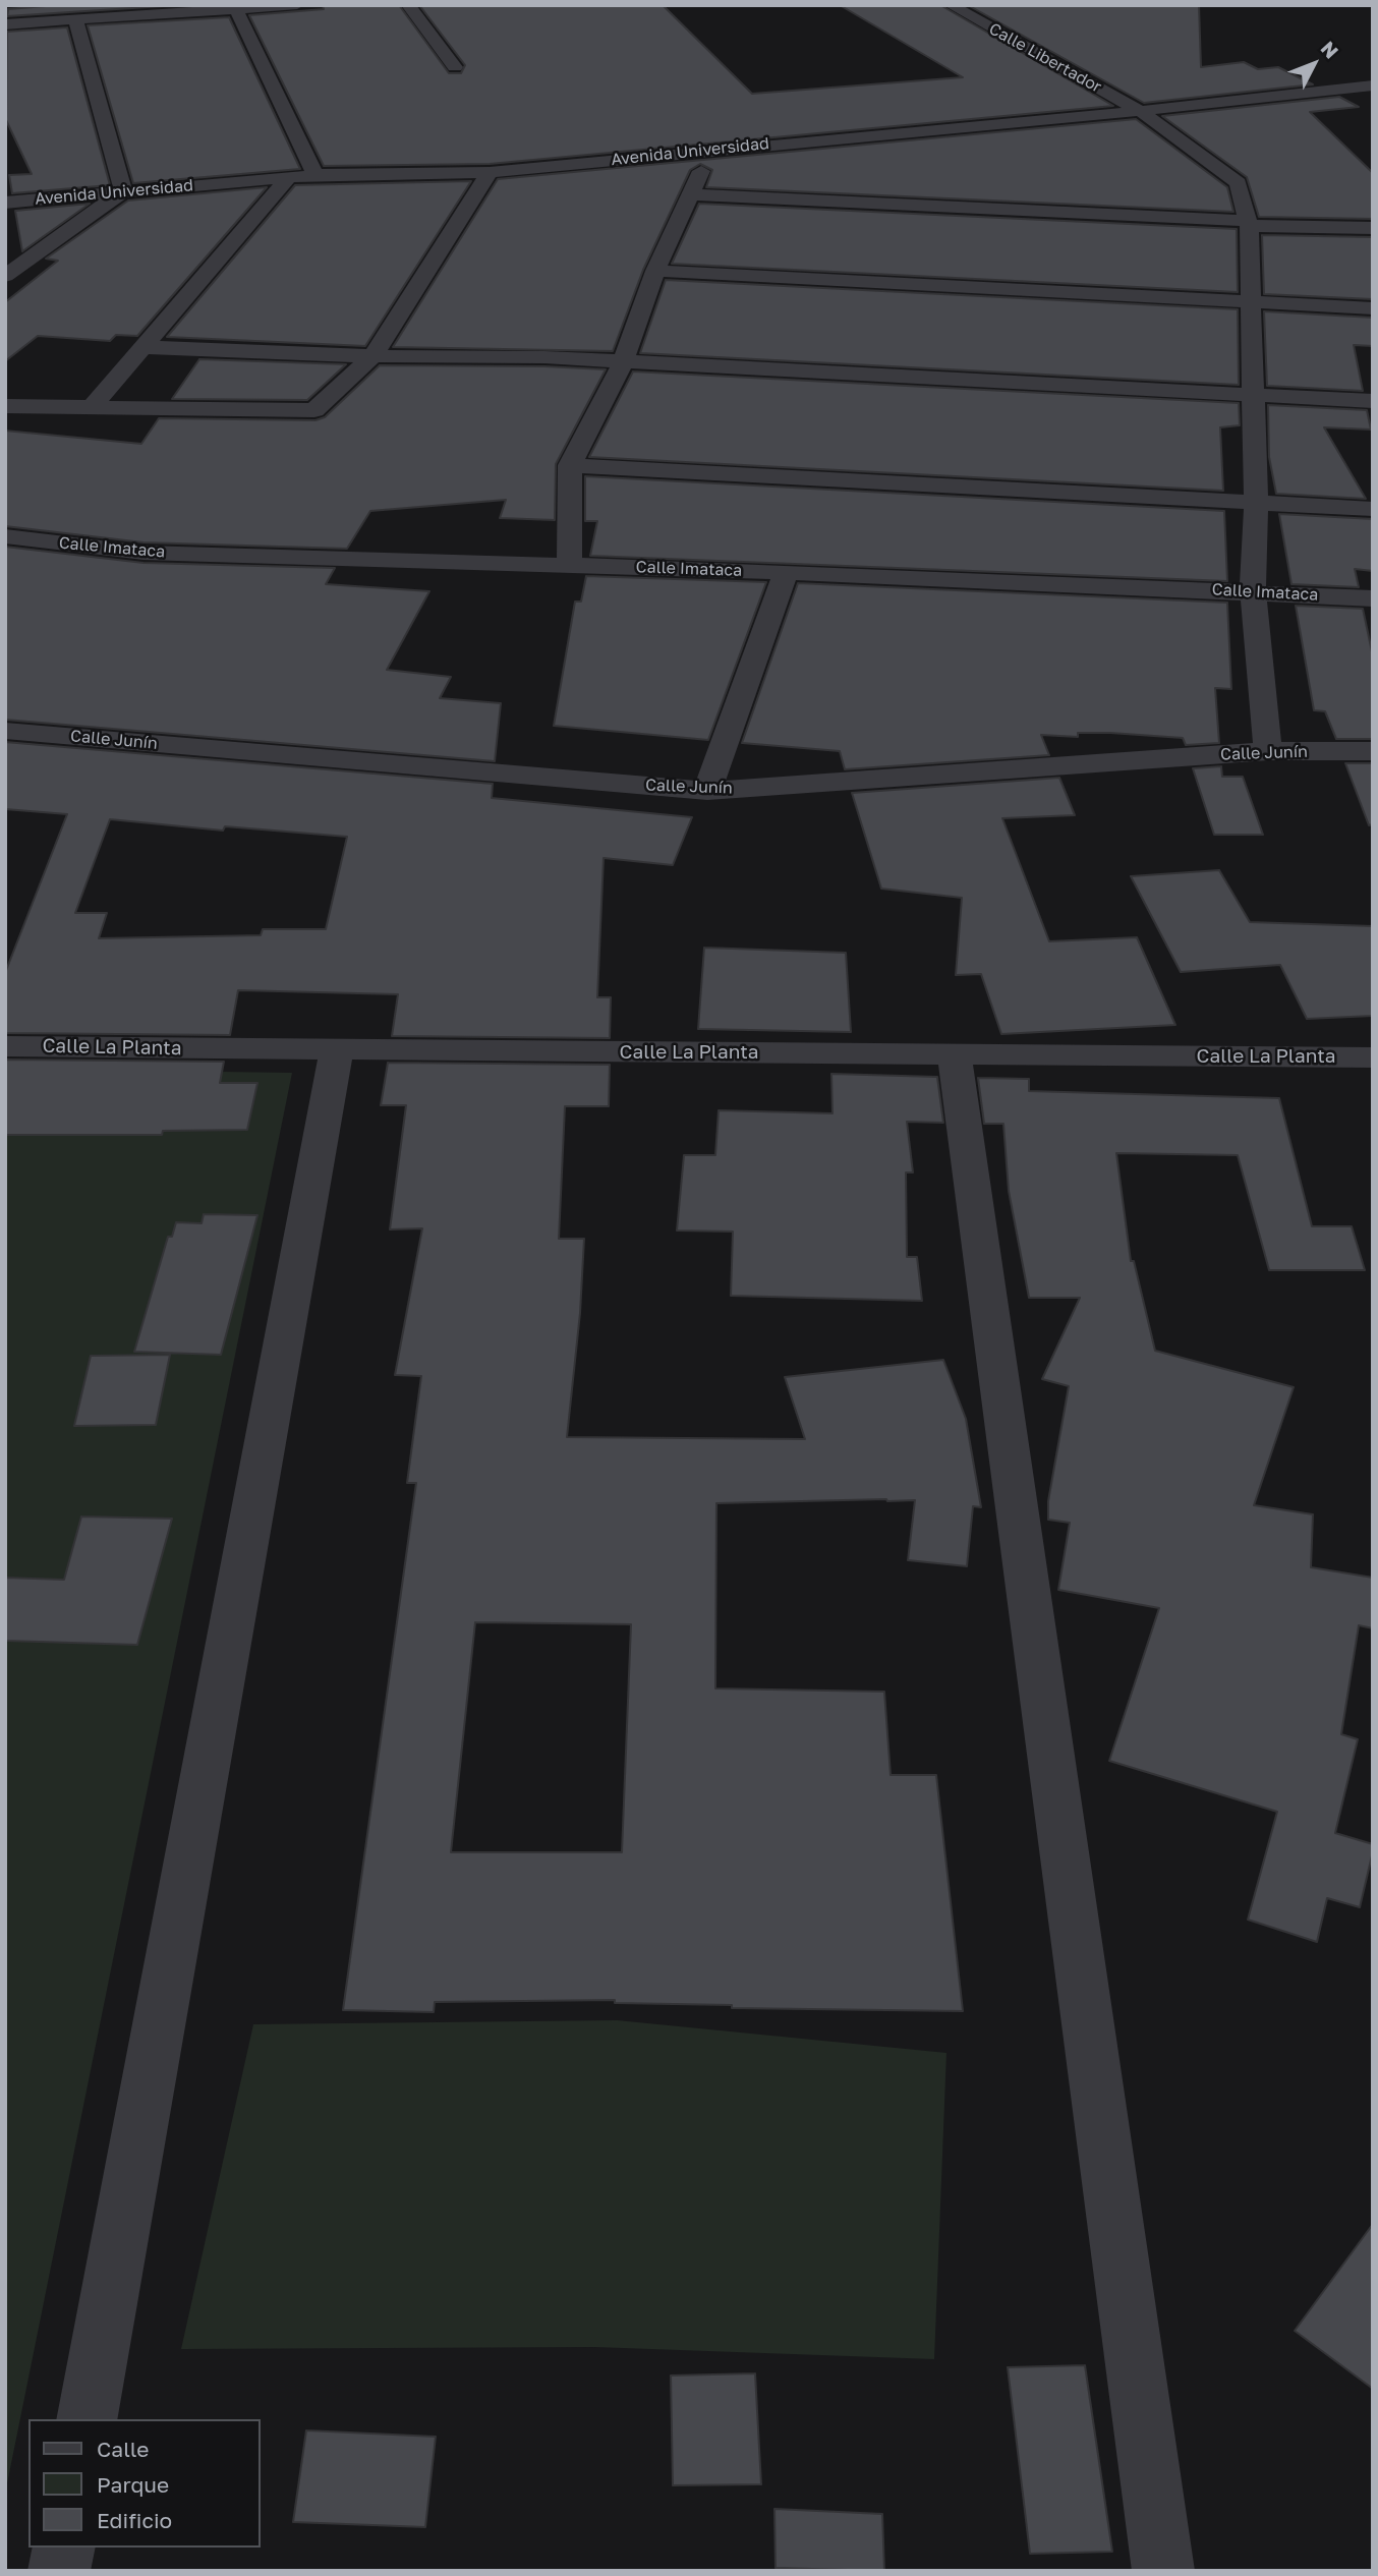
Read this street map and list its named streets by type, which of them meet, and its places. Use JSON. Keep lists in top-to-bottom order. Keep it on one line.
{"streets":{"street":["Calle Libertador","Avenida Universidad","Calle Imataca","Calle Junín","Calle La Planta"]},"crossings":[["Calle Libertador","Avenida Universidad"],["Calle Libertador","Calle Imataca"],["Calle Libertador","Calle Junín"]],"legend":["Calle","Parque","Edificio"],"north":"top right"}
